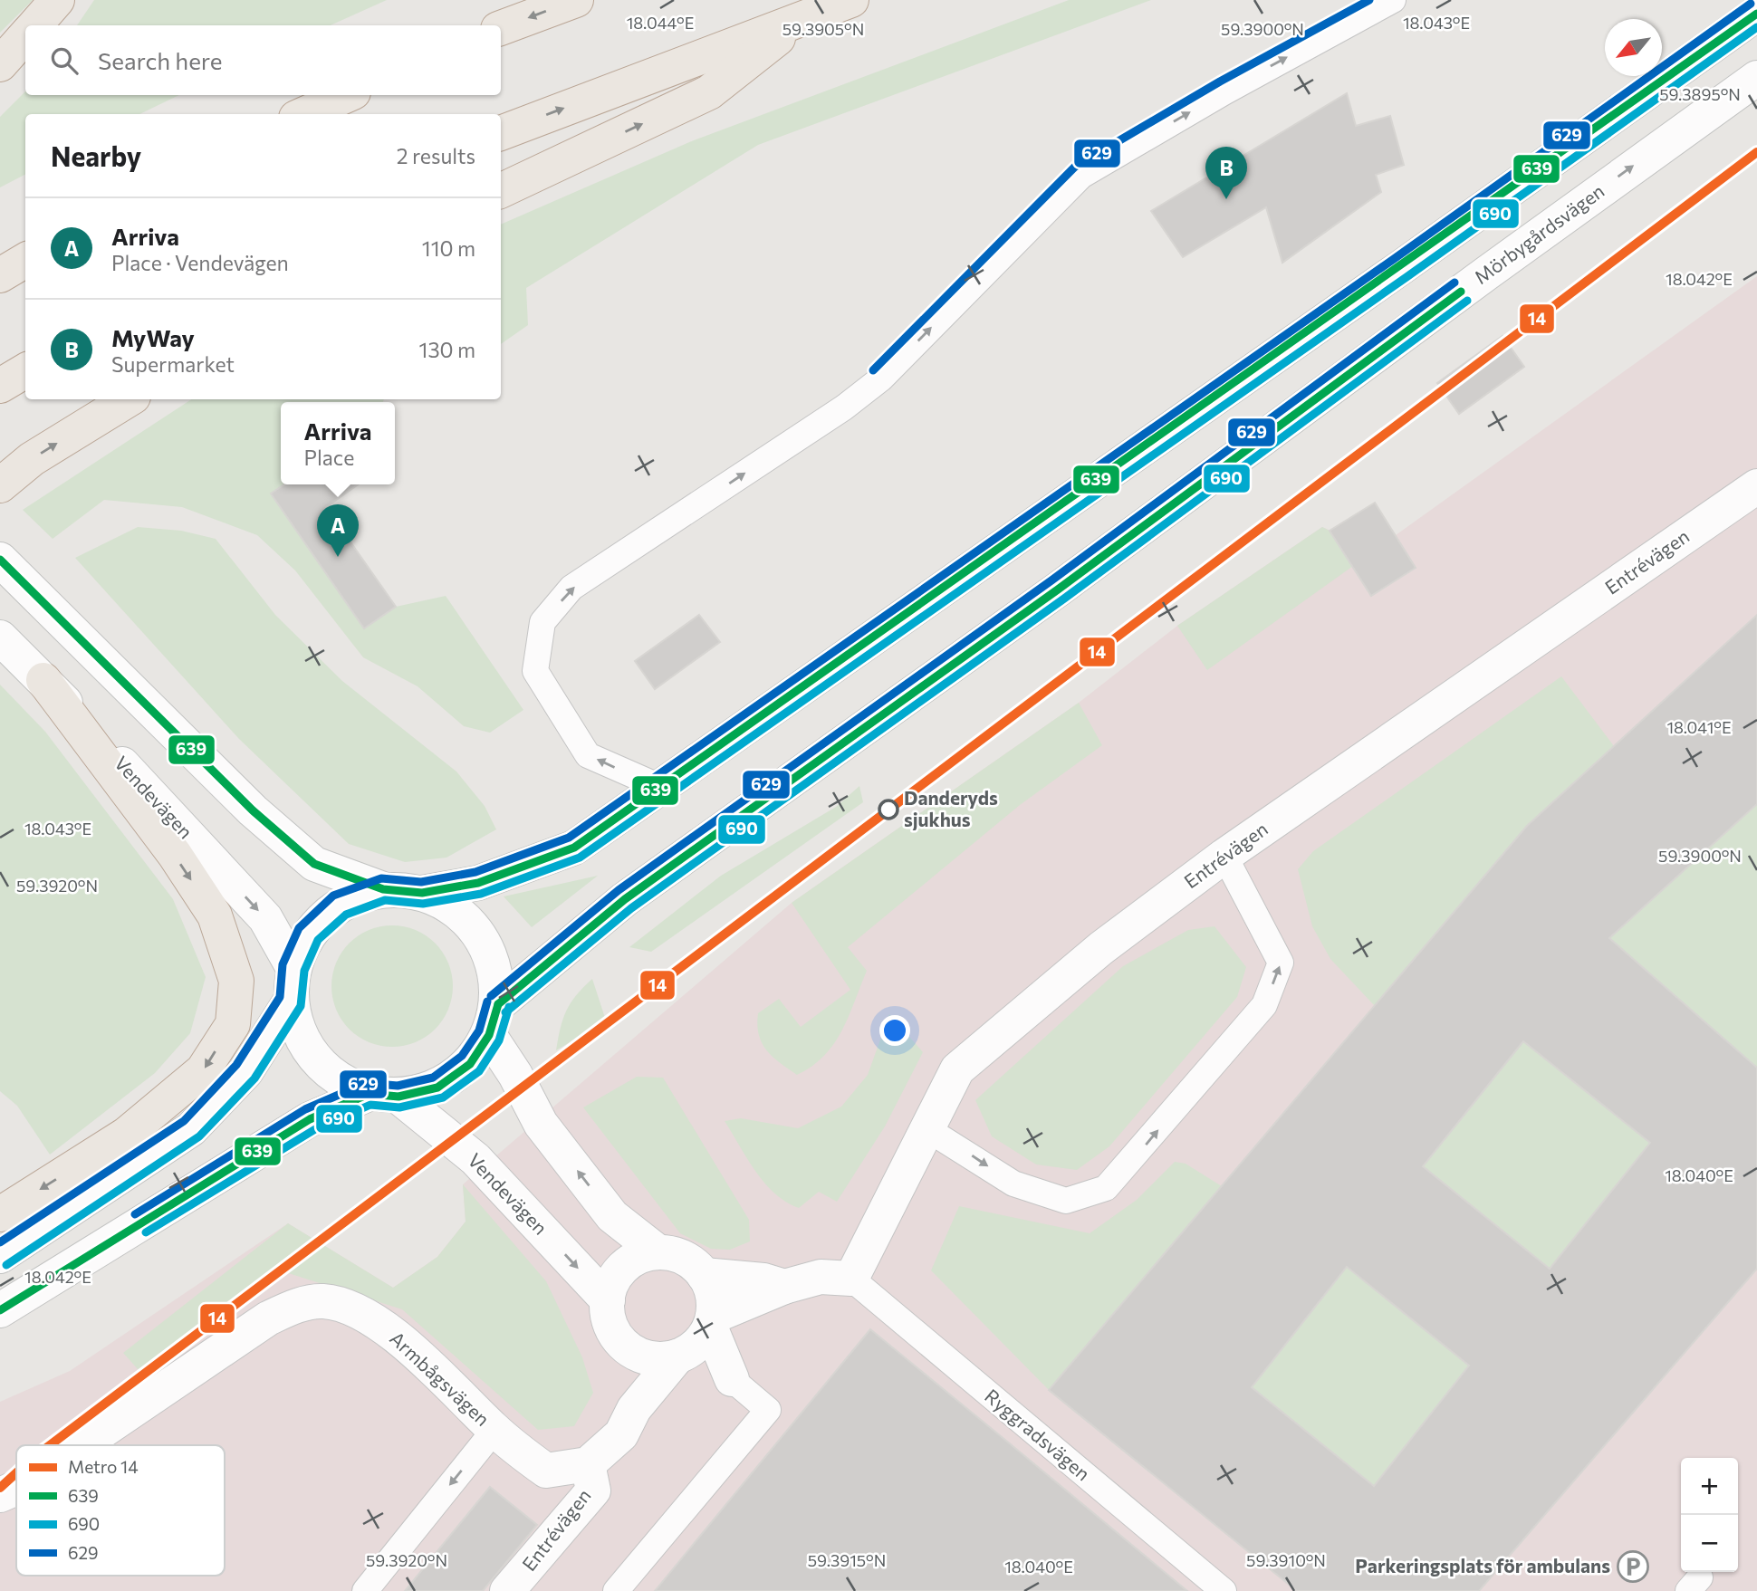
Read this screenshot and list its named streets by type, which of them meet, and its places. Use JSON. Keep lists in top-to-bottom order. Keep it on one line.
{"streets":{"street":["Mörbygårdsvägen","Entrévägen","Vendevägen","Armbågsvägen"],"lane":["Ryggradsvägen"]},"crossings":[["Mörbygårdsvägen","Vendevägen"],["Entrévägen","Armbågsvägen"],["Entrévägen","Ryggradsvägen"]],"places":{"other":["Danderyds sjukhus"],"parking":["Parkeringsplats för ambulans"]},"lines":["transit line 629","transit line 639","transit line 690","metro line 14"],"legend":["Metro 14","639","690","629"],"north":"bottom left","page":{"search":"Search here","heading":["Nearby","2 results"],"pins":["B","A"],"list":[{"mark":"A","name":"Arriva","note":"Place · Vendevägen","value":"110 m"},{"mark":"B","name":"MyWay","note":"Supermarket","value":"130 m"}],"popup":["Arriva","Place"],"map_buttons":["+","−"]},"coordinates":["18.044°E","18.043°E","59.3900°N","59.3905°N","59.3895°N","18.042°E","18.041°E","59.3920°N","18.040°E","59.3915°N","59.3910°N"]}
